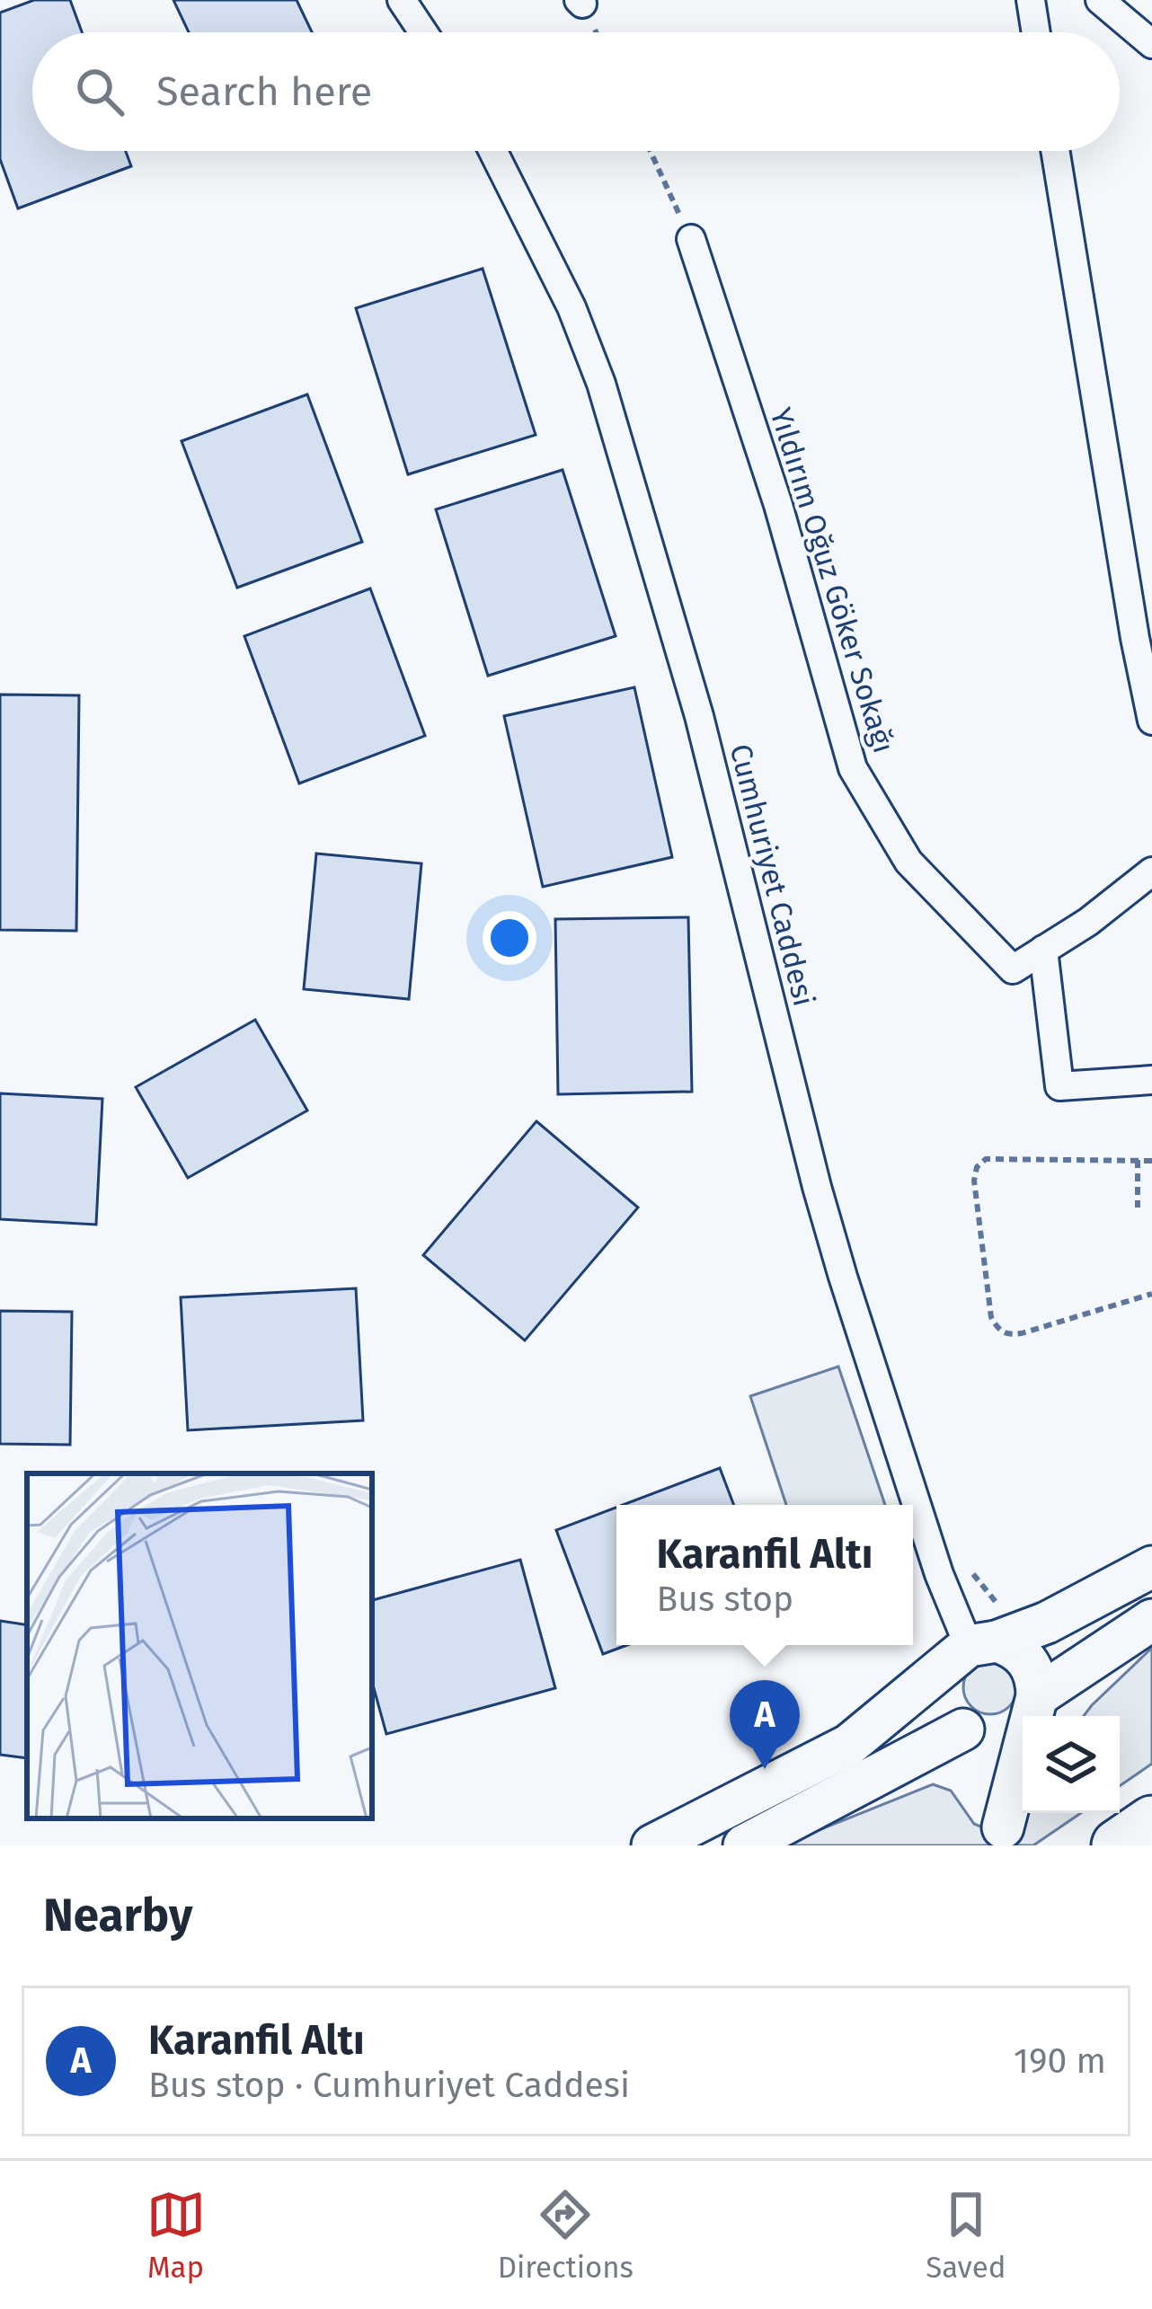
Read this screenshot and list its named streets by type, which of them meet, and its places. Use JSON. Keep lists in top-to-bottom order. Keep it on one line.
{"streets":{"street":["Yıldırım Oğuz Göker Sokağı","Cumhuriyet Caddesi"]},"page":{"search":"Search here","popup":["Karanfil Altı","Bus stop"],"pins":"A","heading":"Nearby","list":[{"mark":"A","name":"Karanfil Altı","note":"Bus stop · Cumhuriyet Caddesi","value":"190 m"}],"nav":["Map","Directions","Saved"]}}
